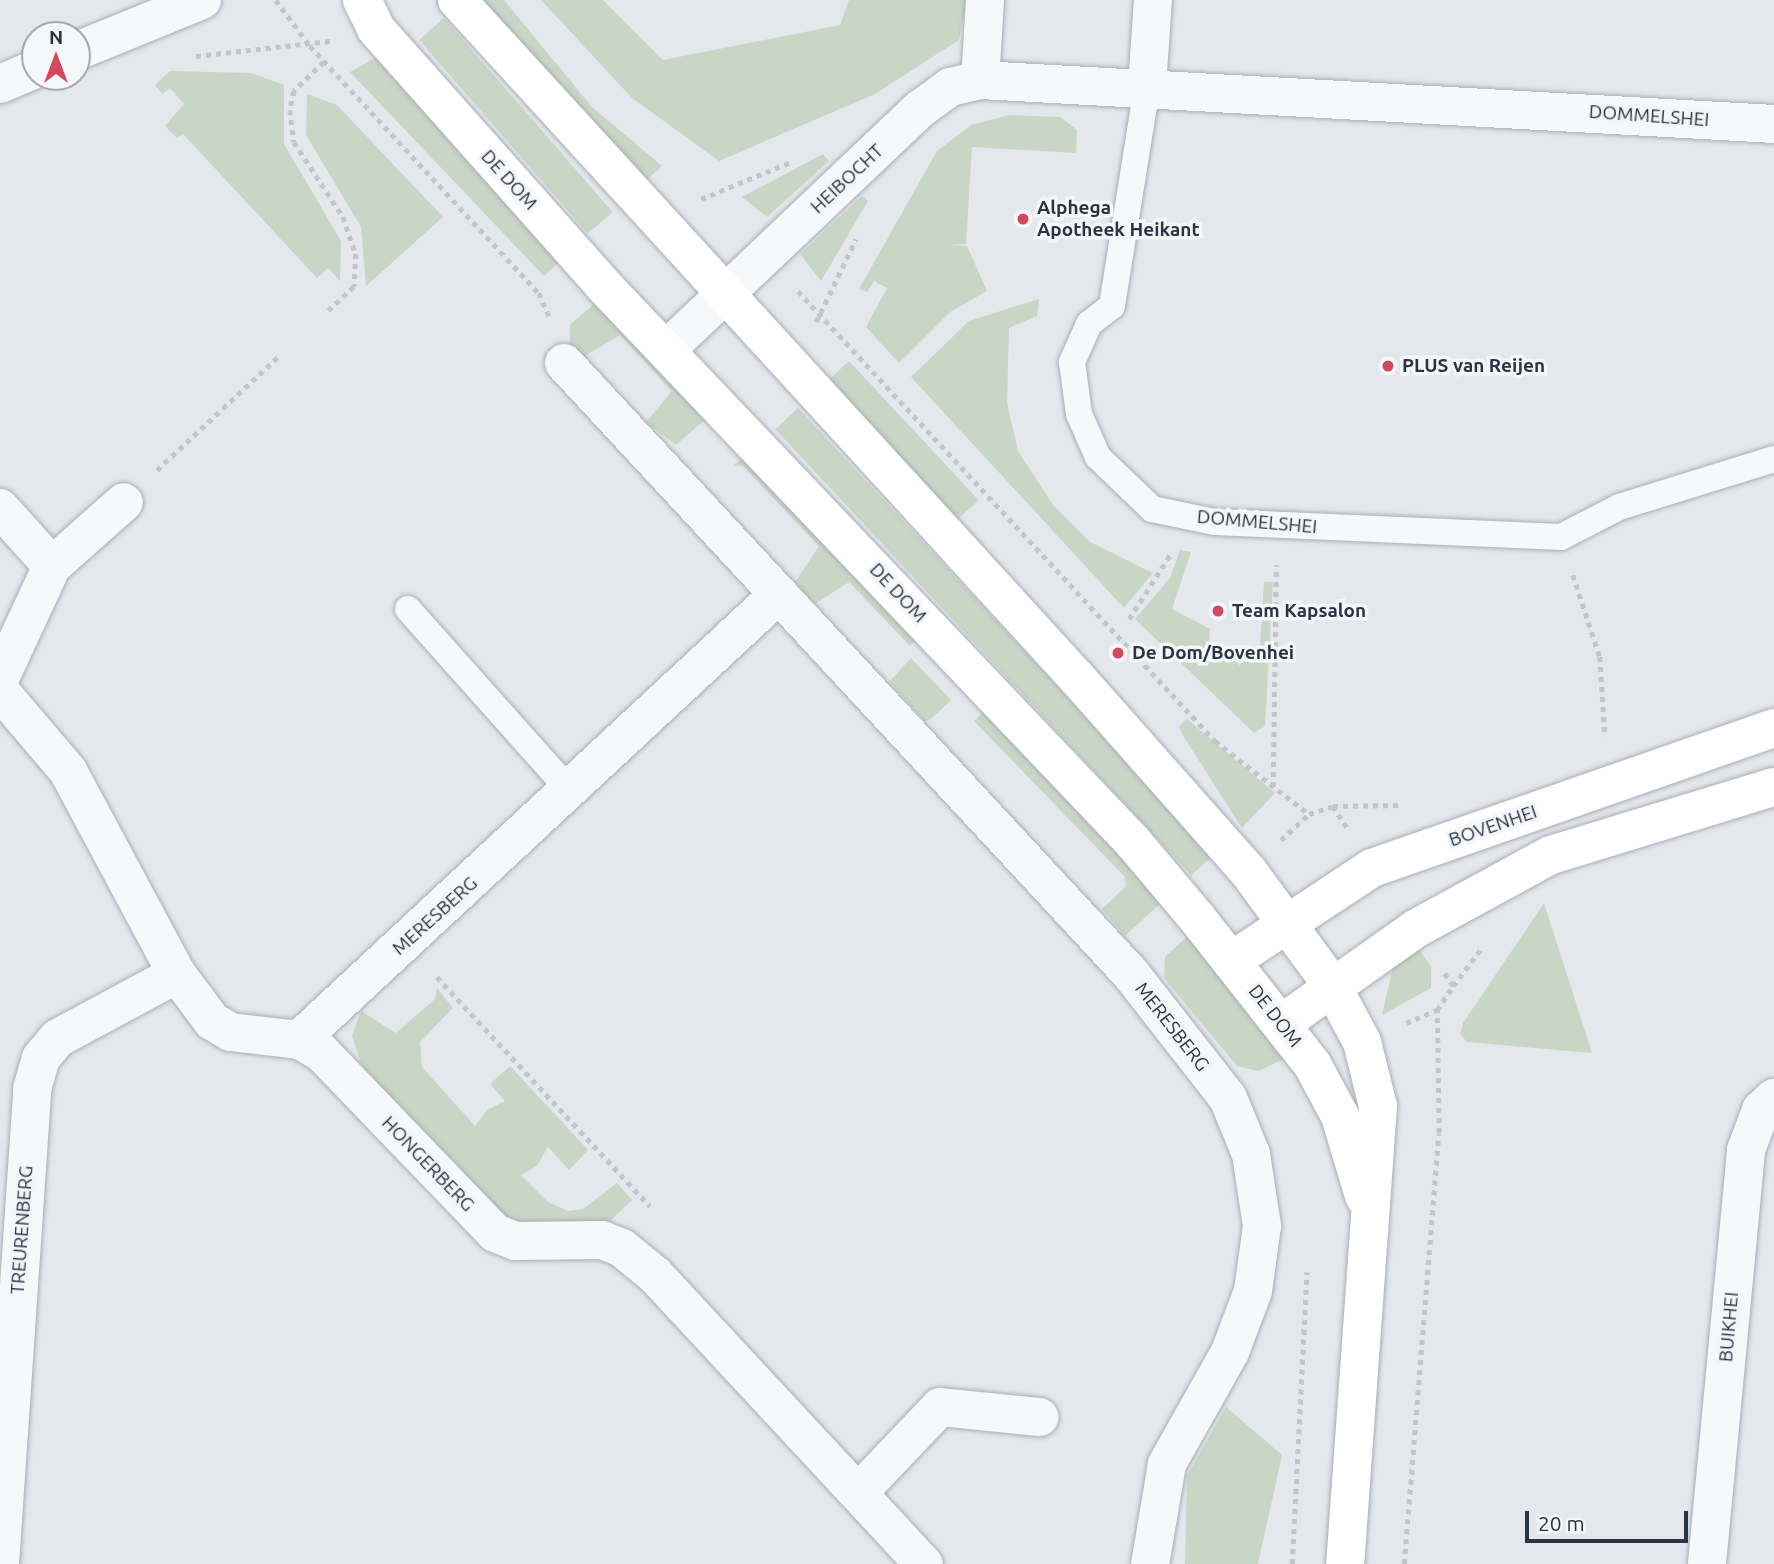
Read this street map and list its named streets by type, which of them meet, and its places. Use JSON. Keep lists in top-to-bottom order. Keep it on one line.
{"streets":{"street":["DOMMELSHEI","HEIBOCHT","DE DOM","BOVENHEI","MERESBERG","HONGERBERG","TREURENBERG","BUIKHEI"]},"crossings":[["DOMMELSHEI","HEIBOCHT"],["HEIBOCHT","DE DOM"],["DE DOM","BOVENHEI"],["MERESBERG","HONGERBERG"],["HONGERBERG","TREURENBERG"]],"places":["Alphega Apotheek Heikant","PLUS van Reijen","Team Kapsalon","De Dom/Bovenhei"],"scale_bar":"20 m","north":"top"}
